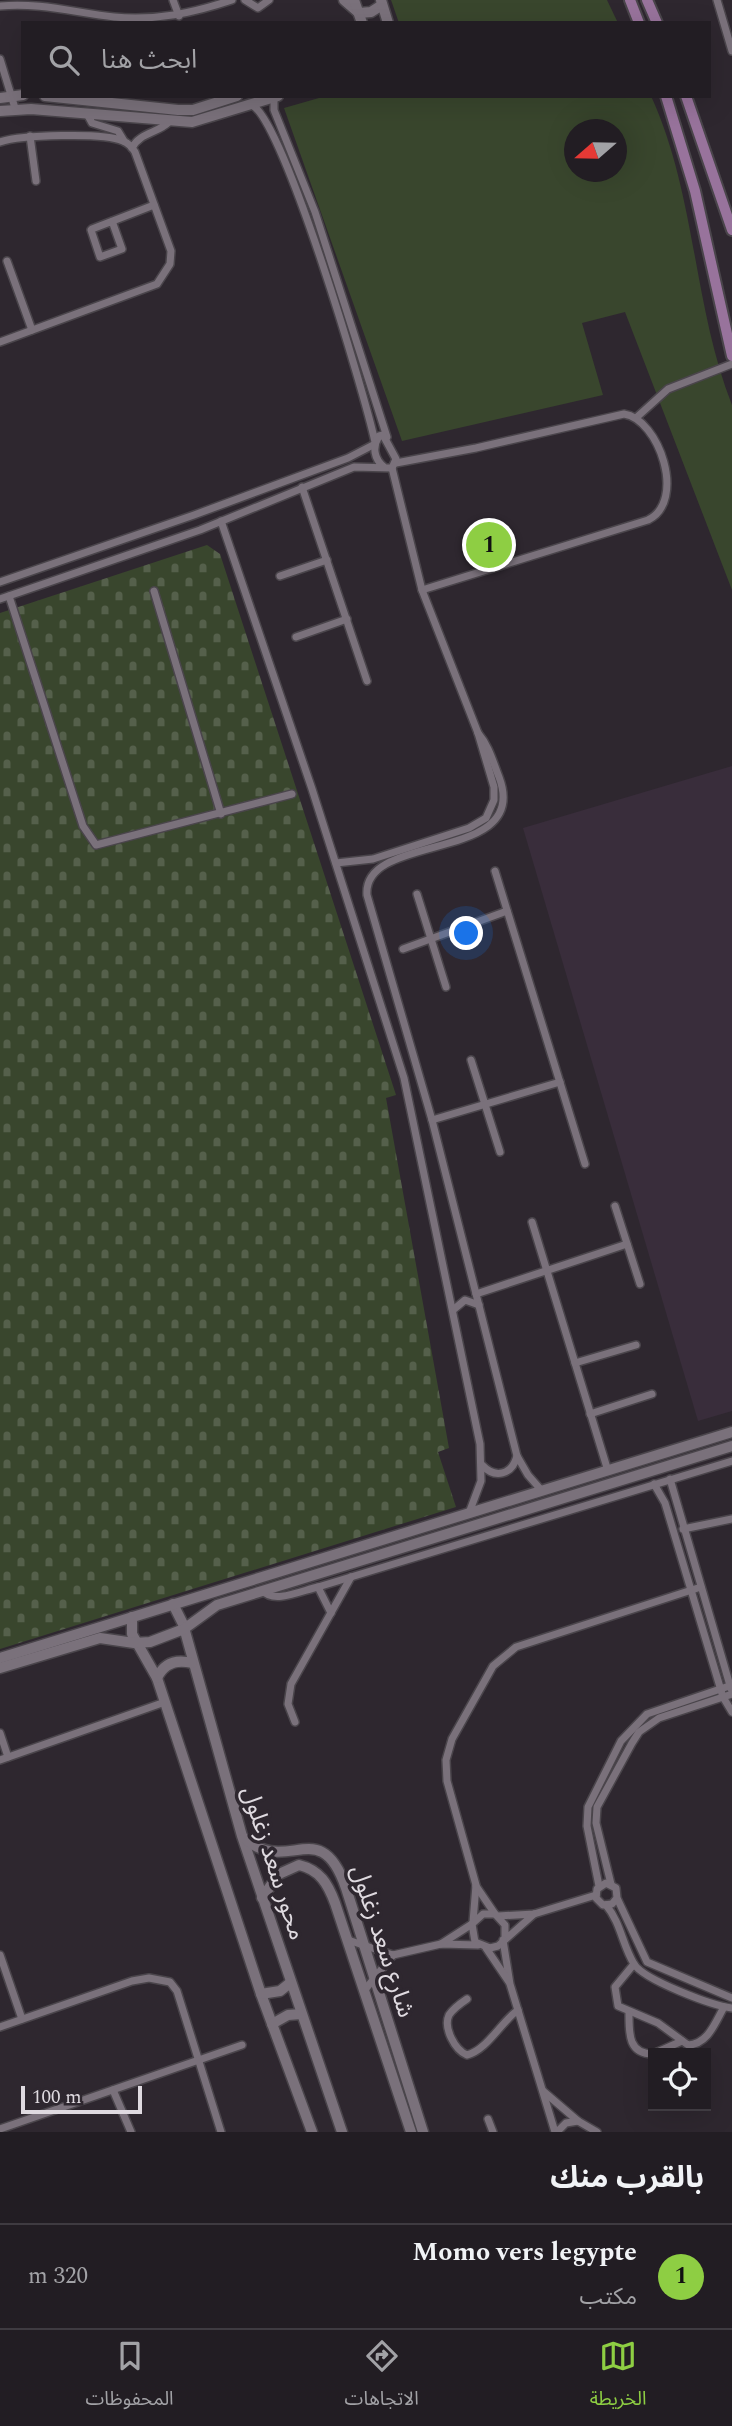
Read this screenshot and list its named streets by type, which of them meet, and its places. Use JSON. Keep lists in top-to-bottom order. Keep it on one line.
{"streets":{"main road":["محور سعد زغلول","شارع سعد زغلول"]},"crossings":[["محور سعد زغلول","شارع سعد زغلول"]],"scale_bar":"100 m","north":"left","page":{"search":"ابحث هنا","pins":"1","scale":"100 m","heading":"بالقرب منك","list":[{"mark":"1","name":"Momo vers legypte","note":"مكتب","value":"320 m"}],"nav":["الخريطة","الاتجاهات","المحفوظات"]}}
